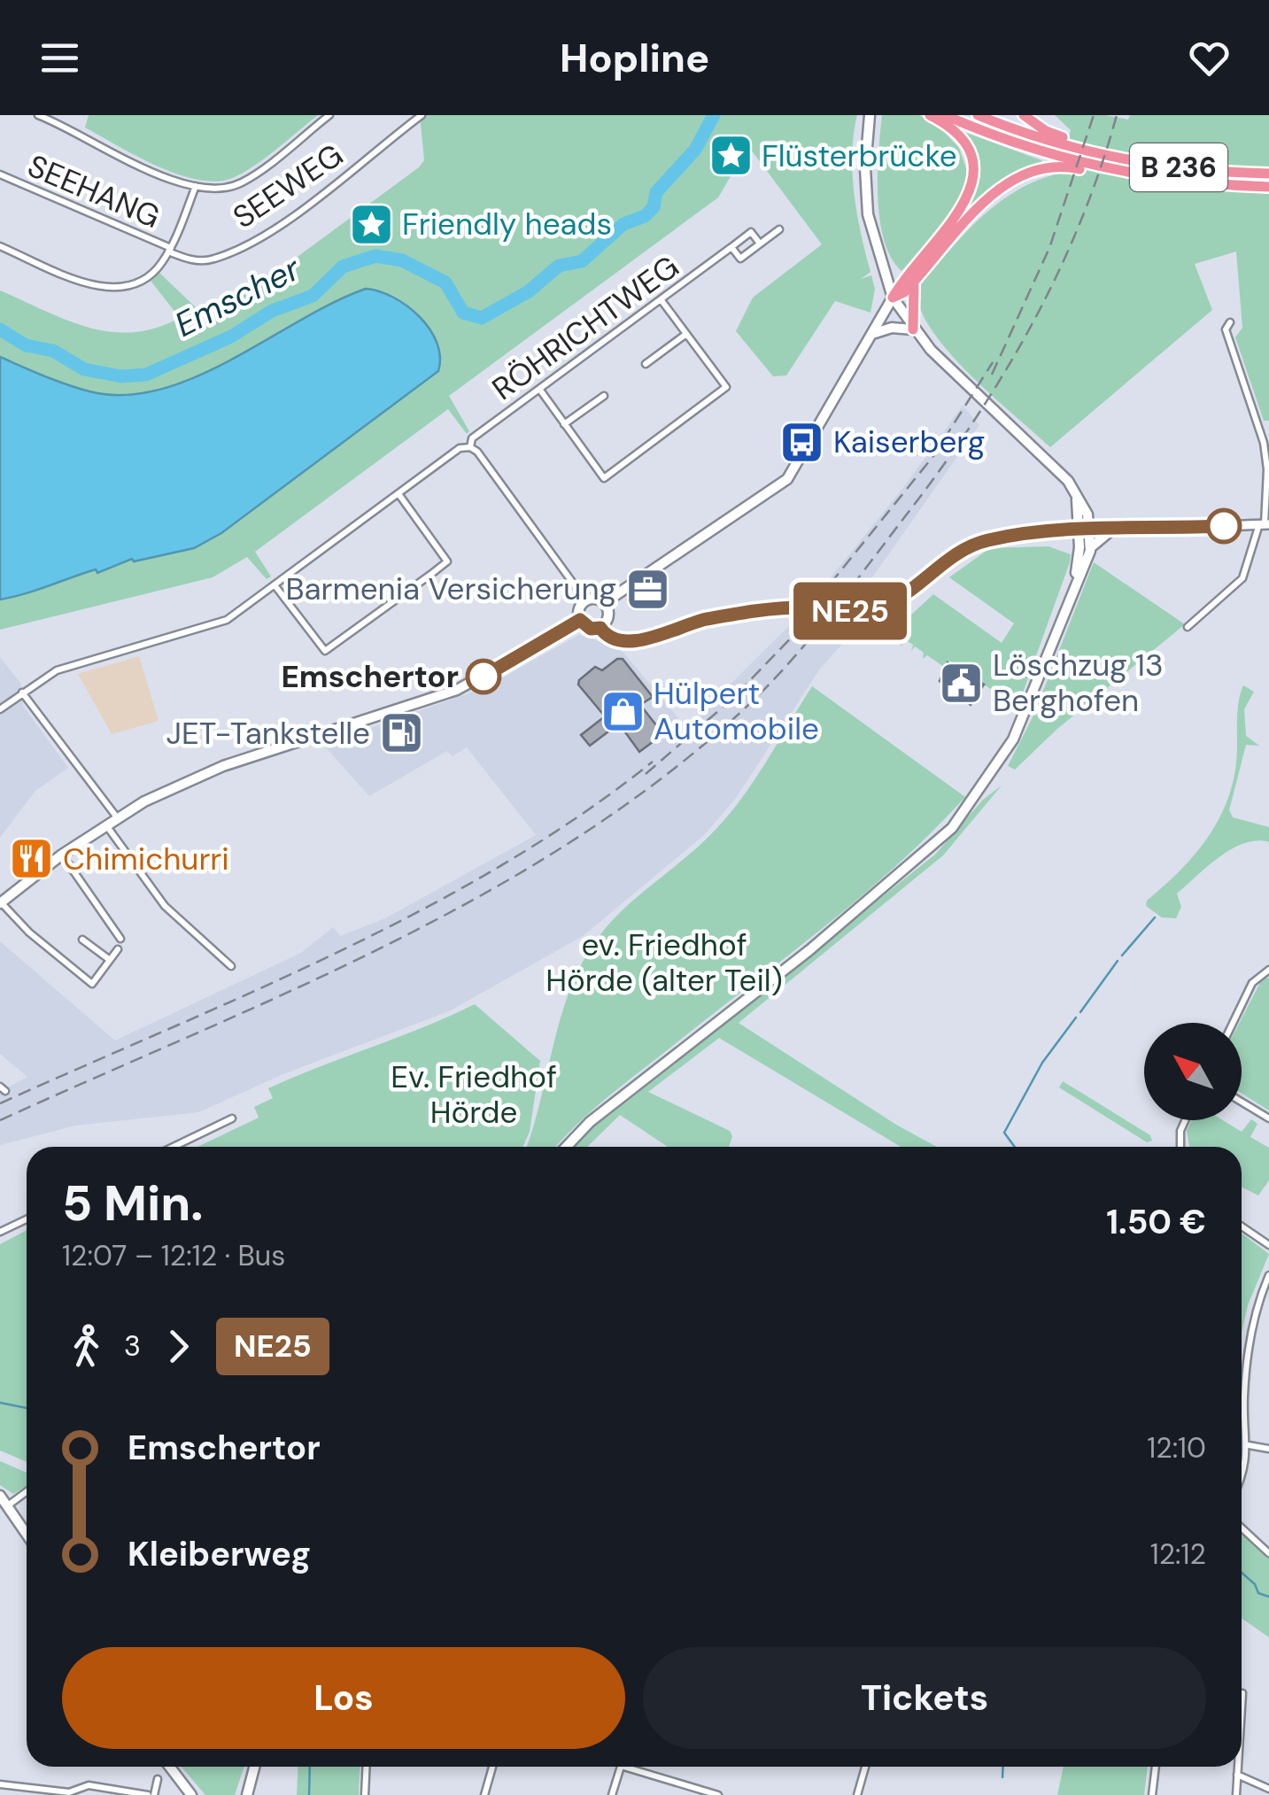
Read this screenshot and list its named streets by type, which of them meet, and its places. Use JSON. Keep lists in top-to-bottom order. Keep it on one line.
{"streets":{"highway":["B 236"],"street":["SEEWEG","SEEHANG","RÖHRICHTWEG"]},"crossings":[["SEEWEG","SEEHANG"]],"water":["Emscher"],"parks":["ev. Friedhof Hörde (alter Teil)","Ev. Friedhof Hörde"],"places":{"place":["Flüsterbrücke","Friendly heads"],"bus stop":["Kaiserberg"],"office":["Barmenia Versicherung"],"other":["Emschertor"],"public building":["Löschzug 13 Berghofen"],"shop":["Hülpert Automobile"],"fuel station":["JET-Tankstelle"],"restaurant":["Chimichurri"]},"lines":["bus line NE25"],"north":"top left","page":{"header":"Hopline","on_map":"NE25","heading":["5 Min.","12:07 – 12:12 · Bus","1.50 €"],"legs":["3","NE25"],"list":[{"name":"Emschertor","value":"12:10"},{"name":"Kleiberweg","value":"12:12"}],"buttons":["Los","Tickets"]}}
